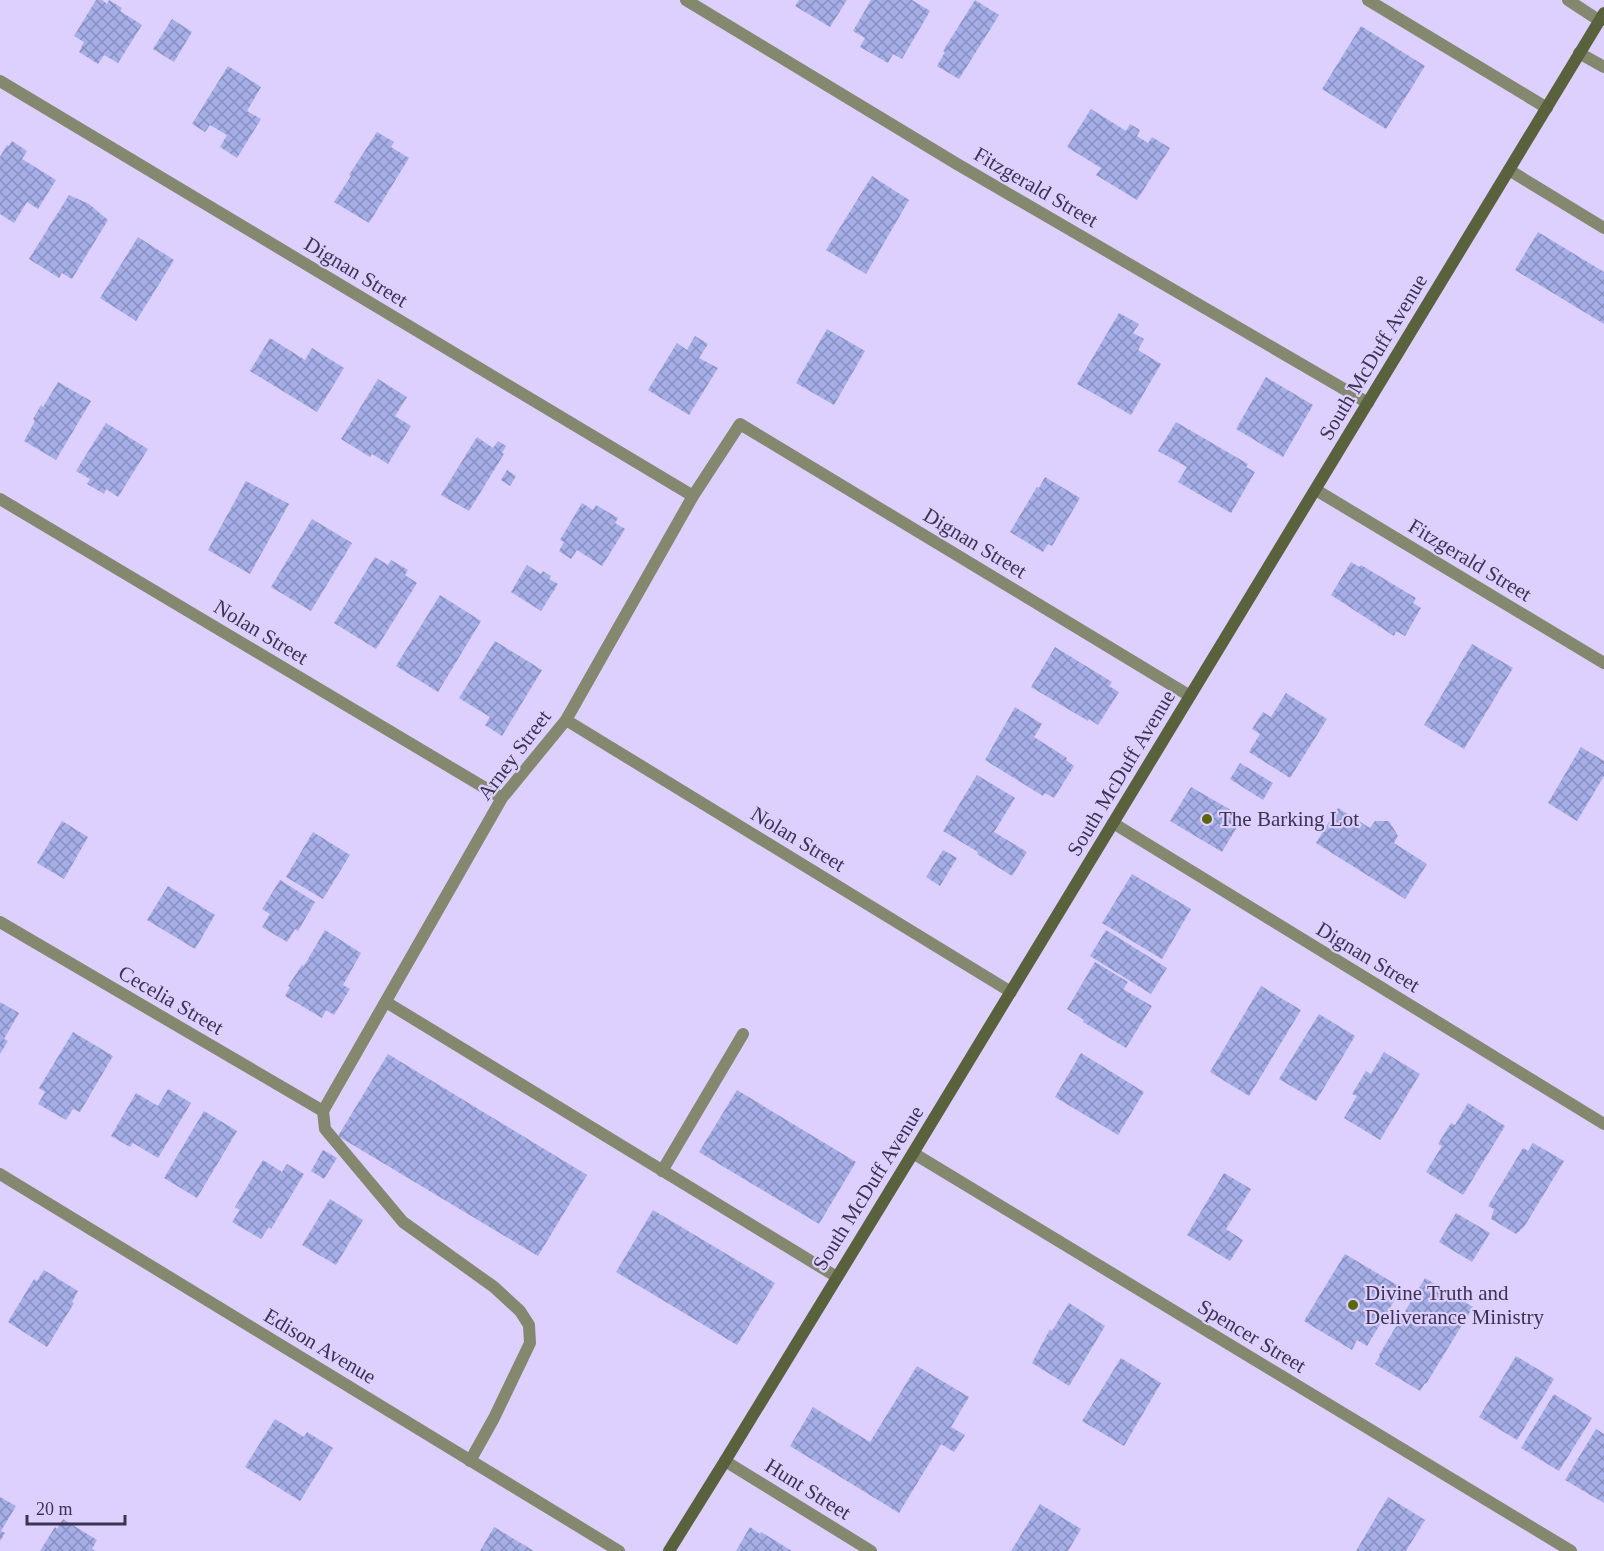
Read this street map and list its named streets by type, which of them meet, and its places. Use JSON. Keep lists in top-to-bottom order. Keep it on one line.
{"streets":{"main road":["South McDuff Avenue"],"street":["Fitzgerald Street","Dignan Street","Nolan Street","Arney Street","Cecelia Street","Spencer Street","Edison Avenue","Hunt Street"]},"crossings":[["Fitzgerald Street","South McDuff Avenue"],["Dignan Street","South McDuff Avenue"],["Dignan Street","Arney Street"],["South McDuff Avenue","Nolan Street"],["South McDuff Avenue","Spencer Street"],["South McDuff Avenue","Hunt Street"],["Nolan Street","Arney Street"],["Arney Street","Cecelia Street"]],"places":["The Barking Lot","Divine Truth and Deliverance Ministry"],"scale_bar":"20 m"}
